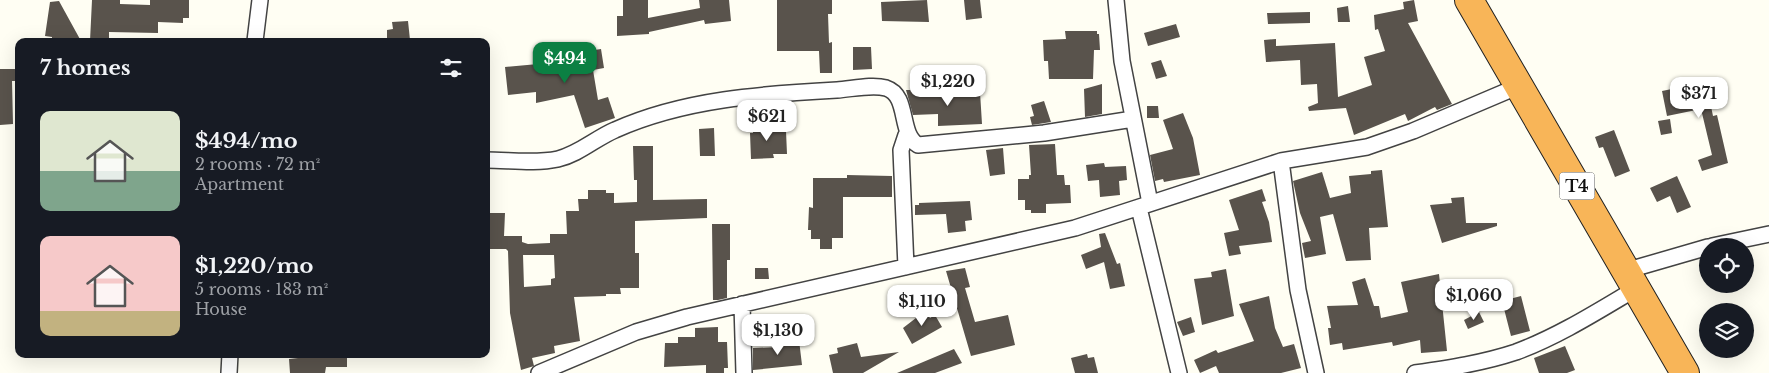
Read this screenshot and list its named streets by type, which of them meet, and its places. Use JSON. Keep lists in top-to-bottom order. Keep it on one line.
{"streets":{"highway":["T4"]},"page":{"heading":"7 homes","price":["$494","$1,220","$371","$621","$1,060","$1,110","$1,130"],"list":[{"name":"$494/mo","note":"2 rooms · 72 m² · Apartment"},{"name":"$1,220/mo","note":"5 rooms · 183 m² · House"}]}}
